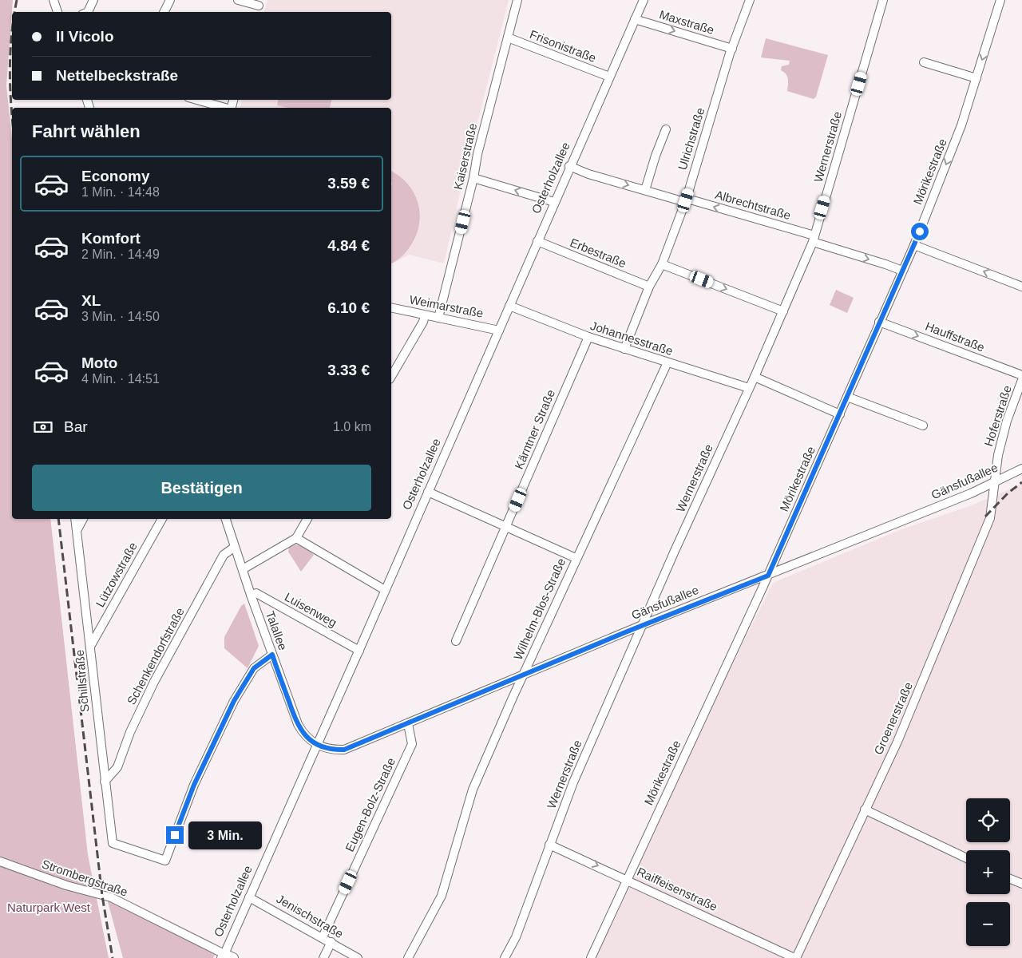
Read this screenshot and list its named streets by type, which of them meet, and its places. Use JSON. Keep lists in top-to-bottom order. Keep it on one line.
{"streets":{"street":["Maxstraße","Frisonistraße","Ulrichstraße","Wernerstraße","Kaiserstraße","Mörikestraße","Osterholzallee","Albrechtstraße","Erbestraße","Weimarstraße","Hauffstraße","Johannesstraße","Hoferstraße","Kärntner Straße","Gänsfußallee","Lützowstraße","Wilhelm-Blos-Straße","Luisenweg","Talallee","Schenkendorfstraße","Schillstraße","Groenerstraße","Eugen-Bolz-Straße","Strombergstraße","Raiffeisenstraße","Jenischstraße"]},"crossings":[["Maxstraße","Ulrichstraße"],["Maxstraße","Osterholzallee"],["Frisonistraße","Kaiserstraße"],["Frisonistraße","Osterholzallee"],["Ulrichstraße","Albrechtstraße"],["Ulrichstraße","Erbestraße"],["Ulrichstraße","Johannesstraße"],["Wernerstraße","Albrechtstraße"],["Wernerstraße","Johannesstraße"],["Wernerstraße","Gänsfußallee"],["Wernerstraße","Raiffeisenstraße"],["Kaiserstraße","Weimarstraße"],["Mörikestraße","Albrechtstraße"],["Mörikestraße","Hauffstraße"],["Mörikestraße","Gänsfußallee"],["Mörikestraße","Raiffeisenstraße"],["Osterholzallee","Albrechtstraße"],["Osterholzallee","Erbestraße"],["Osterholzallee","Weimarstraße"],["Osterholzallee","Johannesstraße"],["Osterholzallee","Gänsfußallee"],["Osterholzallee","Luisenweg"],["Osterholzallee","Talallee"],["Osterholzallee","Strombergstraße"],["Osterholzallee","Jenischstraße"],["Johannesstraße","Kärntner Straße"],["Johannesstraße","Wilhelm-Blos-Straße"],["Hoferstraße","Gänsfußallee"],["Hoferstraße","Groenerstraße"],["Gänsfußallee","Wilhelm-Blos-Straße"],["Gänsfußallee","Talallee"],["Gänsfußallee","Groenerstraße"],["Gänsfußallee","Eugen-Bolz-Straße"],["Lützowstraße","Schillstraße"],["Luisenweg","Talallee"],["Talallee","Schenkendorfstraße"],["Talallee","Schillstraße"],["Schenkendorfstraße","Schillstraße"],["Groenerstraße","Raiffeisenstraße"],["Eugen-Bolz-Straße","Jenischstraße"]],"one_way":["Maxstraße","Hauffstraße"],"parks":["Naturpark West"],"page":{"banner":["Il Vicolo","Nettelbeckstraße"],"heading":"Fahrt wählen","list":[{"name":"Economy","note":"1 Min. · 14:48","value":"3.59 €"},{"name":"Komfort","note":"2 Min. · 14:49","value":"4.84 €"},{"name":"XL","note":"3 Min. · 14:50","value":"6.10 €"},{"name":"Moto","note":"4 Min. · 14:51","value":"3.33 €"}],"pay":["Bar","1.0 km"],"buttons":"Bestätigen","map_buttons":["+","−"],"bubble":"3 Min."}}
